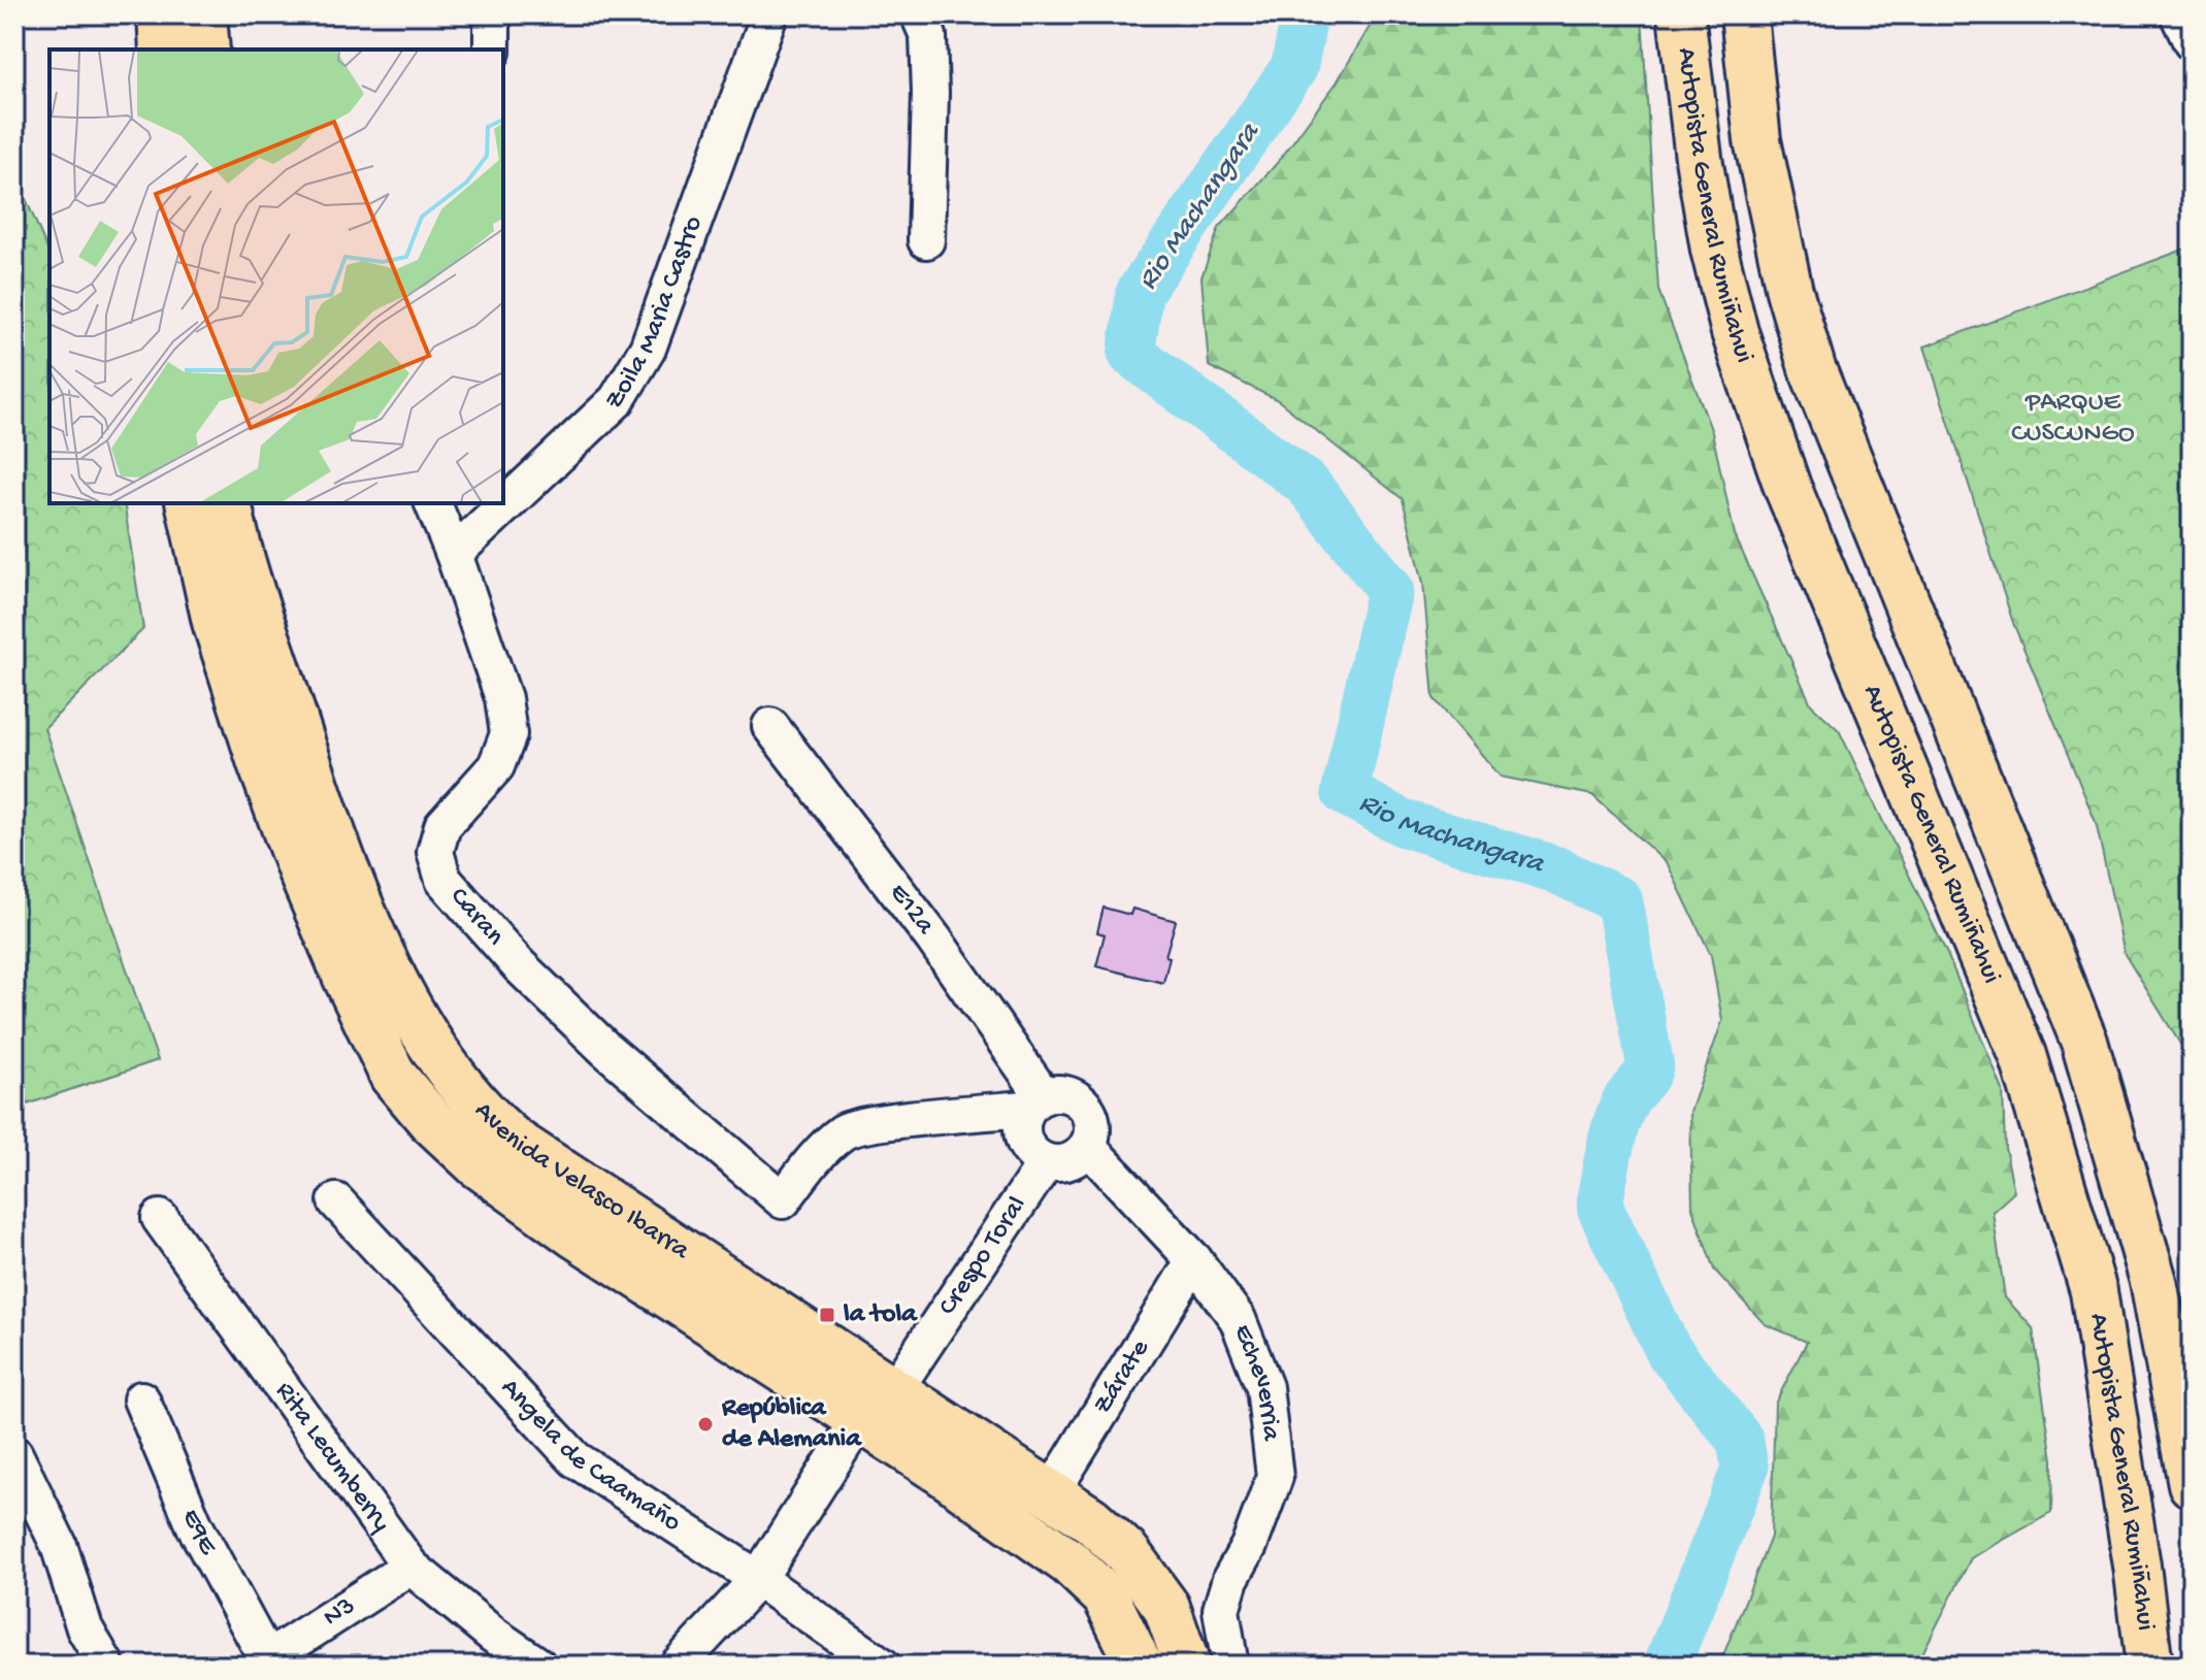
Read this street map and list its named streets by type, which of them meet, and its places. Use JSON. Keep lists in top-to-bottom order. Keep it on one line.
{"streets":{"main road":["Autopista General Rumiñahui","Avenida Velasco Ibarra"],"street":["Zoila Maria Castro","E12a","Caran","Crespo Toral","Zárate","Echeverria","Angela de Caamaño","Rita Lecumberry","E9E","N3"]},"crossings":[["Zoila Maria Castro","Caran"],["E12a","Caran"],["E12a","Crespo Toral"],["E12a","Echeverria"],["Caran","Crespo Toral"],["Caran","Echeverria"],["Avenida Velasco Ibarra","Crespo Toral"],["Avenida Velasco Ibarra","Zárate"],["Crespo Toral","Echeverria"],["Zárate","Echeverria"],["Rita Lecumberry","N3"],["E9E","N3"]],"water":["Rio Machangara"],"parks":["PARQUE CUSCUNGO"],"places":{"transit":["la tola"],"other":["República de Alemania"]}}
